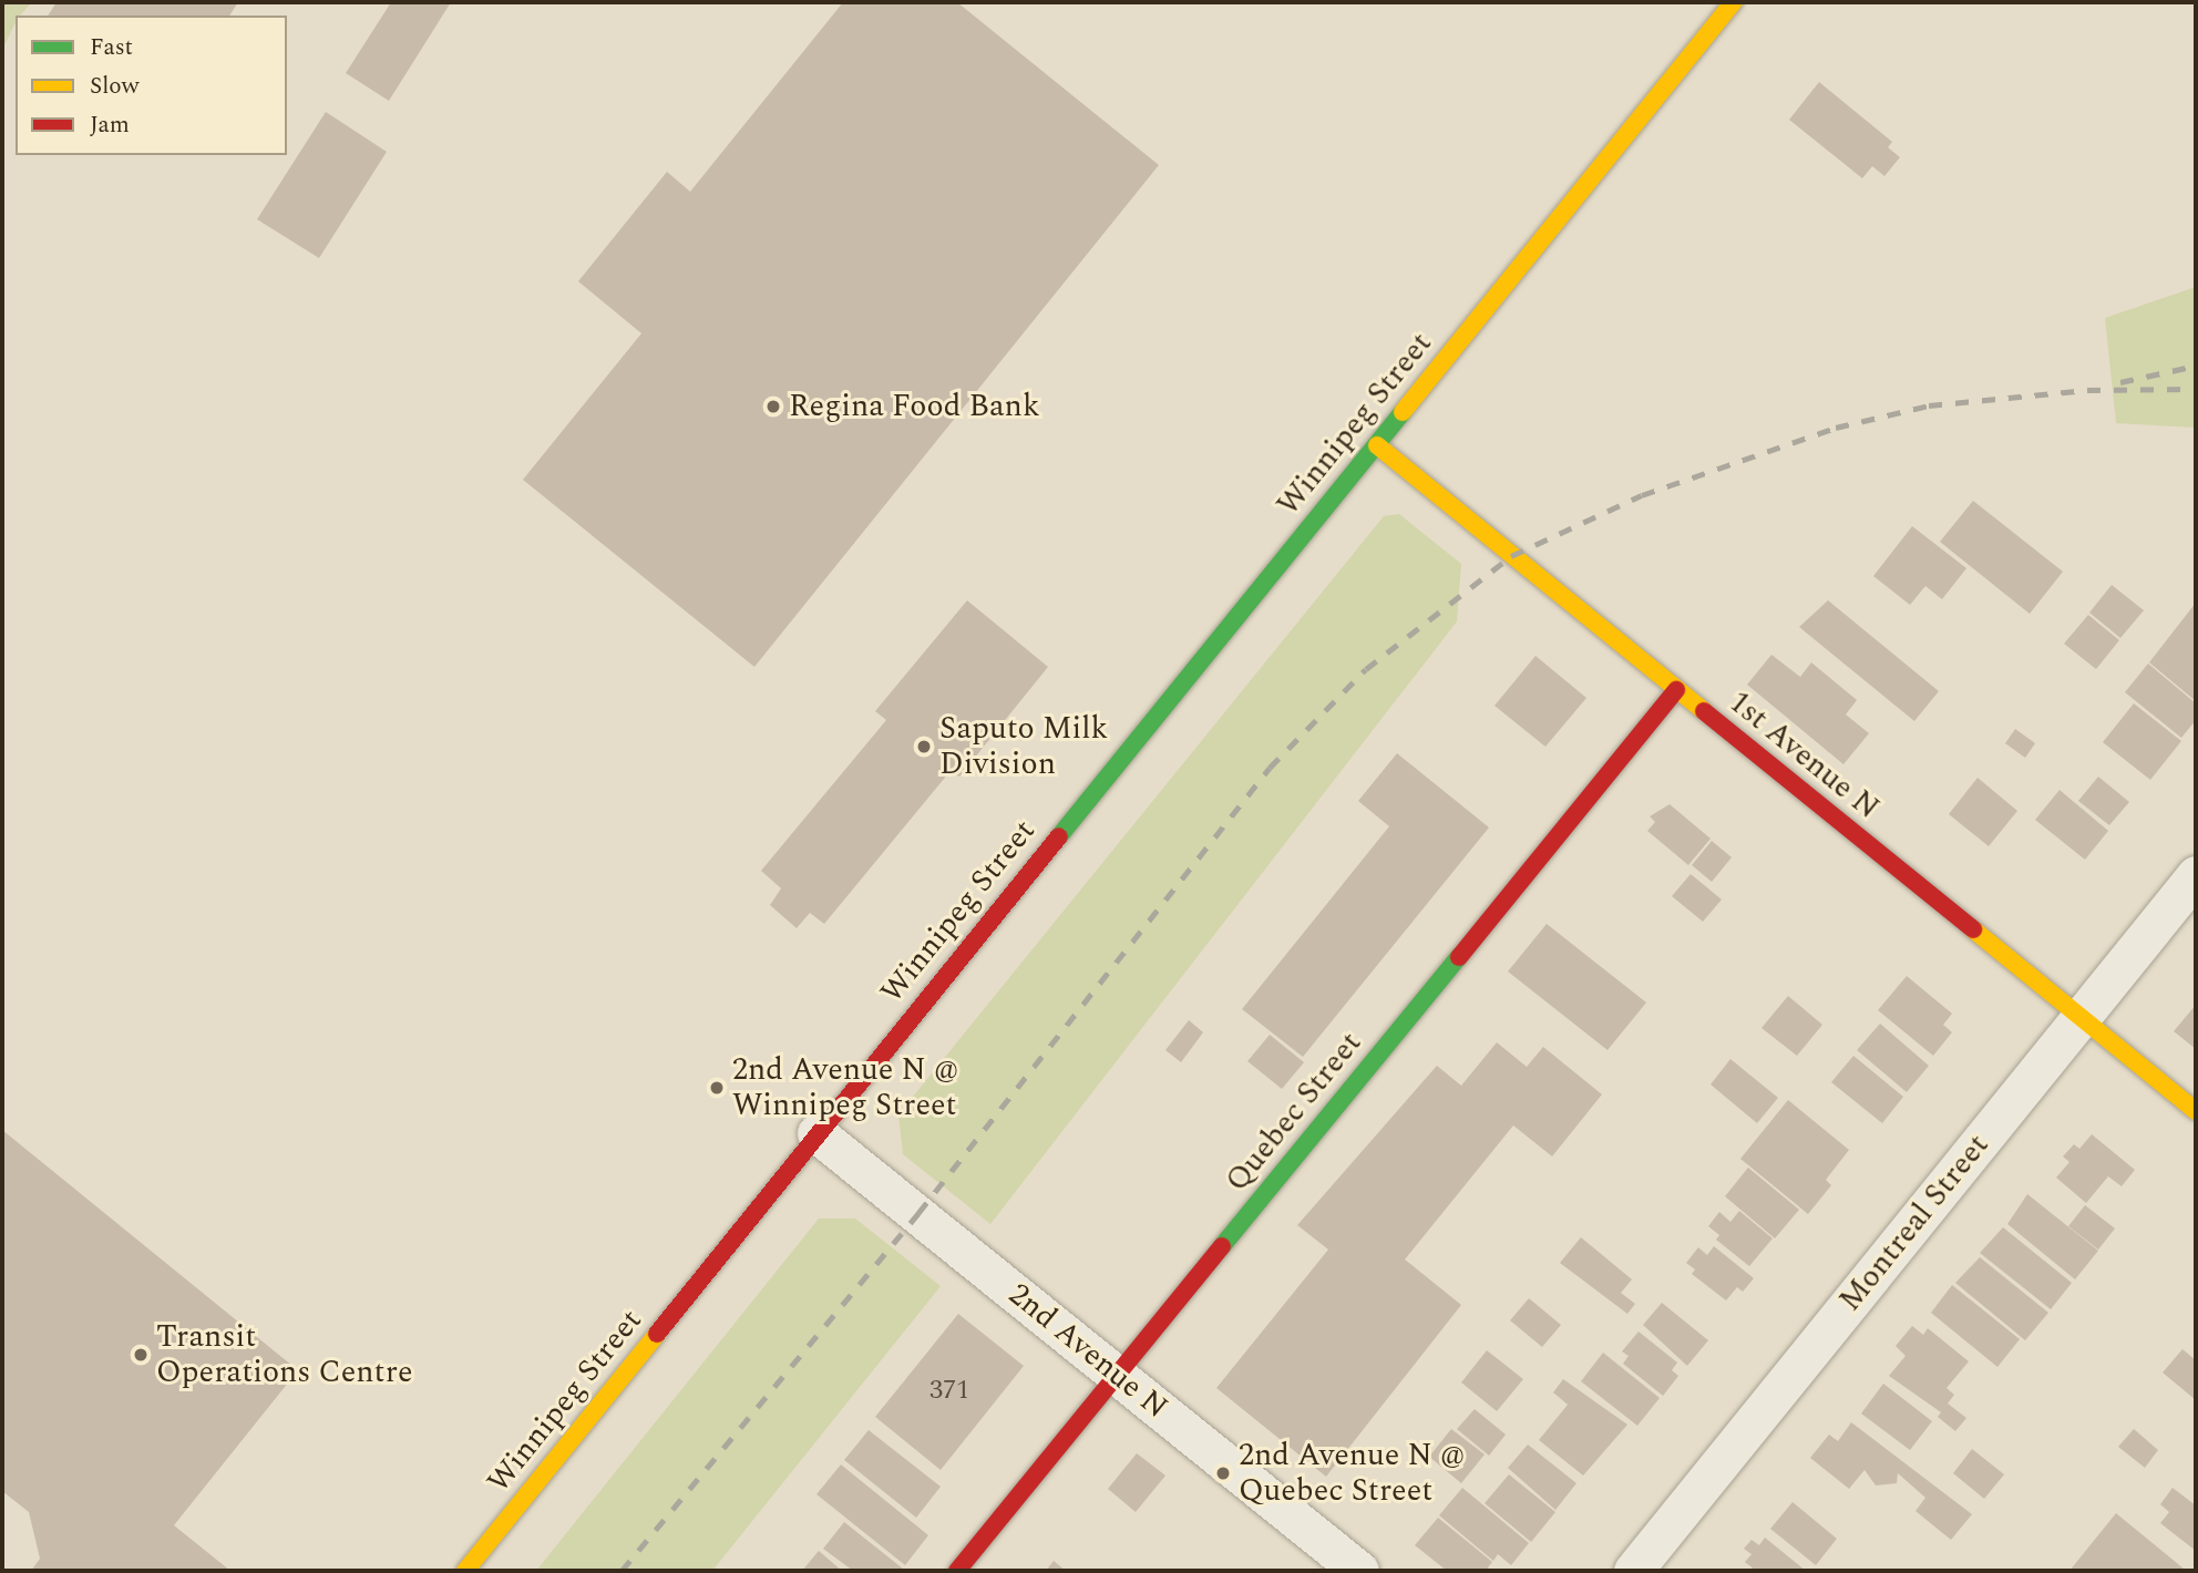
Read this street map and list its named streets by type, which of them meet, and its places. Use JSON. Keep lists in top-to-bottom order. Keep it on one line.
{"streets":{"street":["Winnipeg Street","1st Avenue N","Quebec Street","Montreal Street","2nd Avenue N"]},"crossings":[["Winnipeg Street","1st Avenue N"],["Winnipeg Street","2nd Avenue N"],["1st Avenue N","Quebec Street"],["1st Avenue N","Montreal Street"],["Quebec Street","2nd Avenue N"]],"places":["Regina Food Bank","Saputo Milk Division","2nd Avenue N @ Winnipeg Street","Transit Operations Centre","2nd Avenue N @ Quebec Street"],"house_numbers":["371"],"legend":["Fast","Slow","Jam"]}
